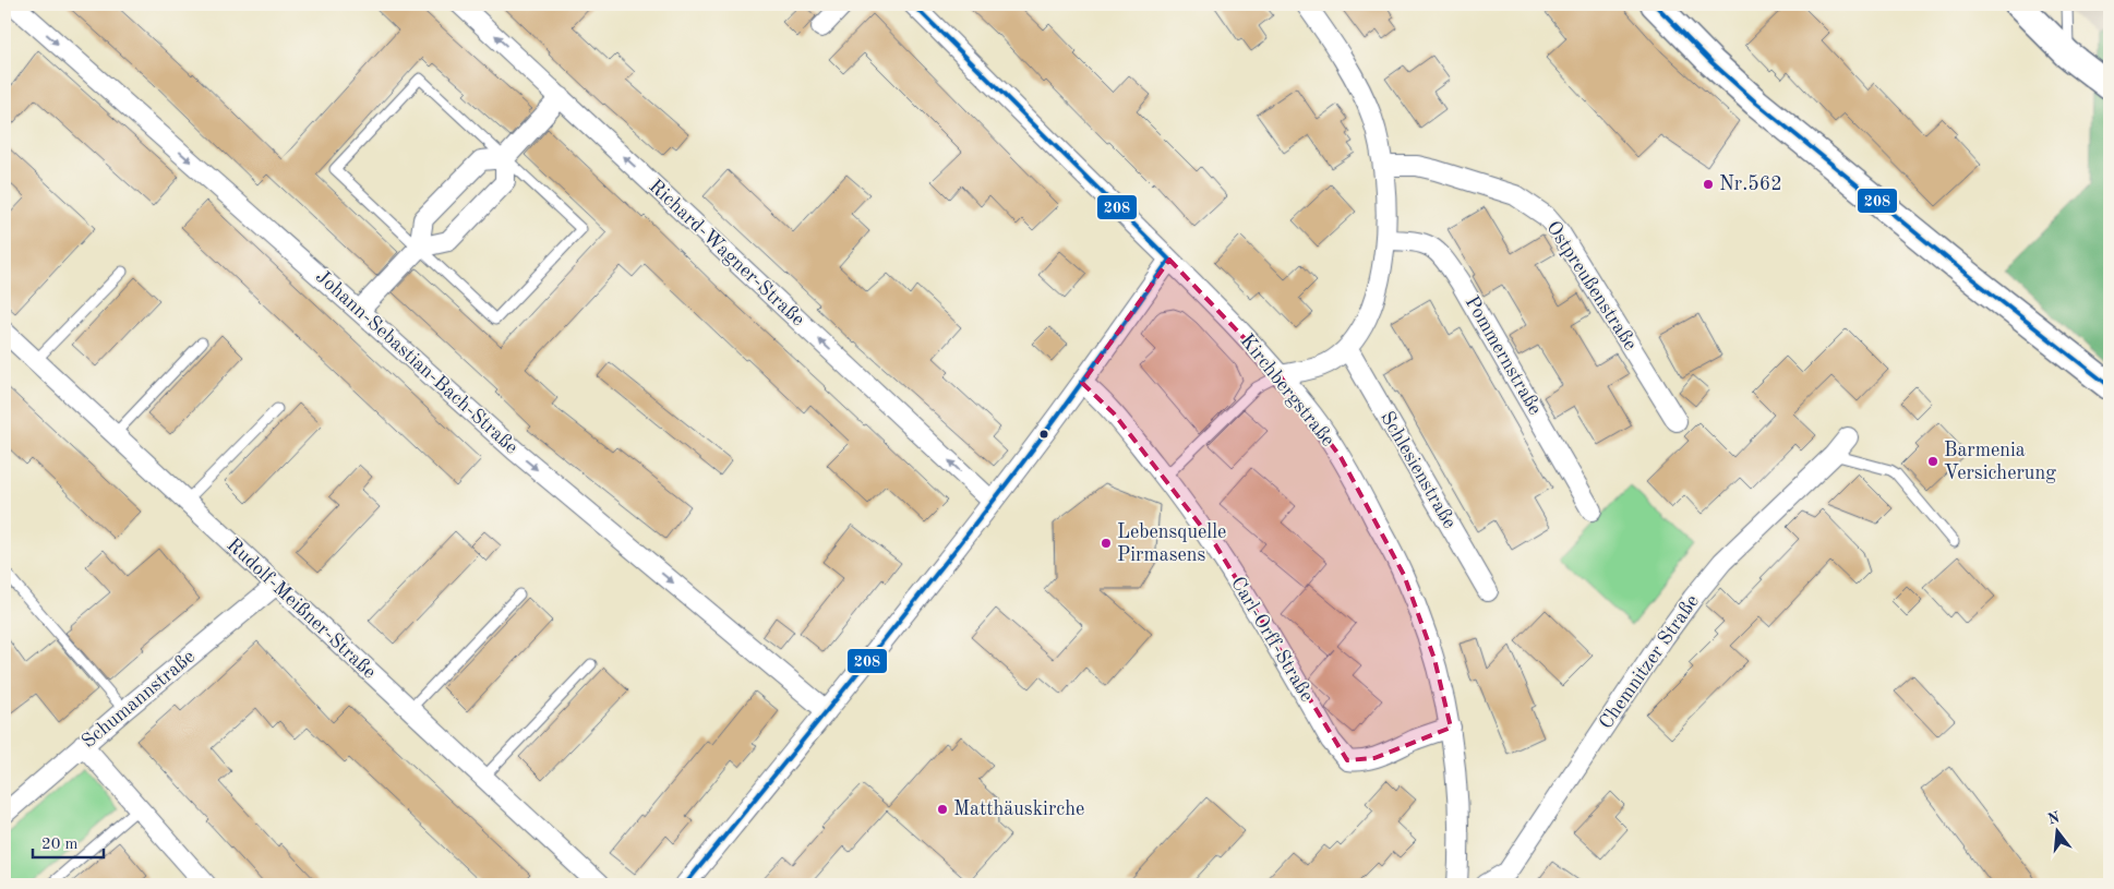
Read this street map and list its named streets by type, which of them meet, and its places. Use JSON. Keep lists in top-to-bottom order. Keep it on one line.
{"streets":{"street":["Richard-Wagner-Straße","Ostpreußenstraße","Pommernstraße","Johann-Sebastian-Bach-Straße","Kirchbergstraße","Schlesienstraße","Rudolf-Meißner-Straße","Carl-Orff-Straße","Chemnitzer Straße","Schumannstraße"]},"crossings":[["Kirchbergstraße","Carl-Orff-Straße"],["Rudolf-Meißner-Straße","Schumannstraße"]],"one_way":["Richard-Wagner-Straße","Johann-Sebastian-Bach-Straße"],"places":["Nr.562","Barmenia Versicherung","Lebensquelle Pirmasens","Matthäuskirche"],"lines":["transit line 208"],"scale_bar":"20 m","north":"top"}
